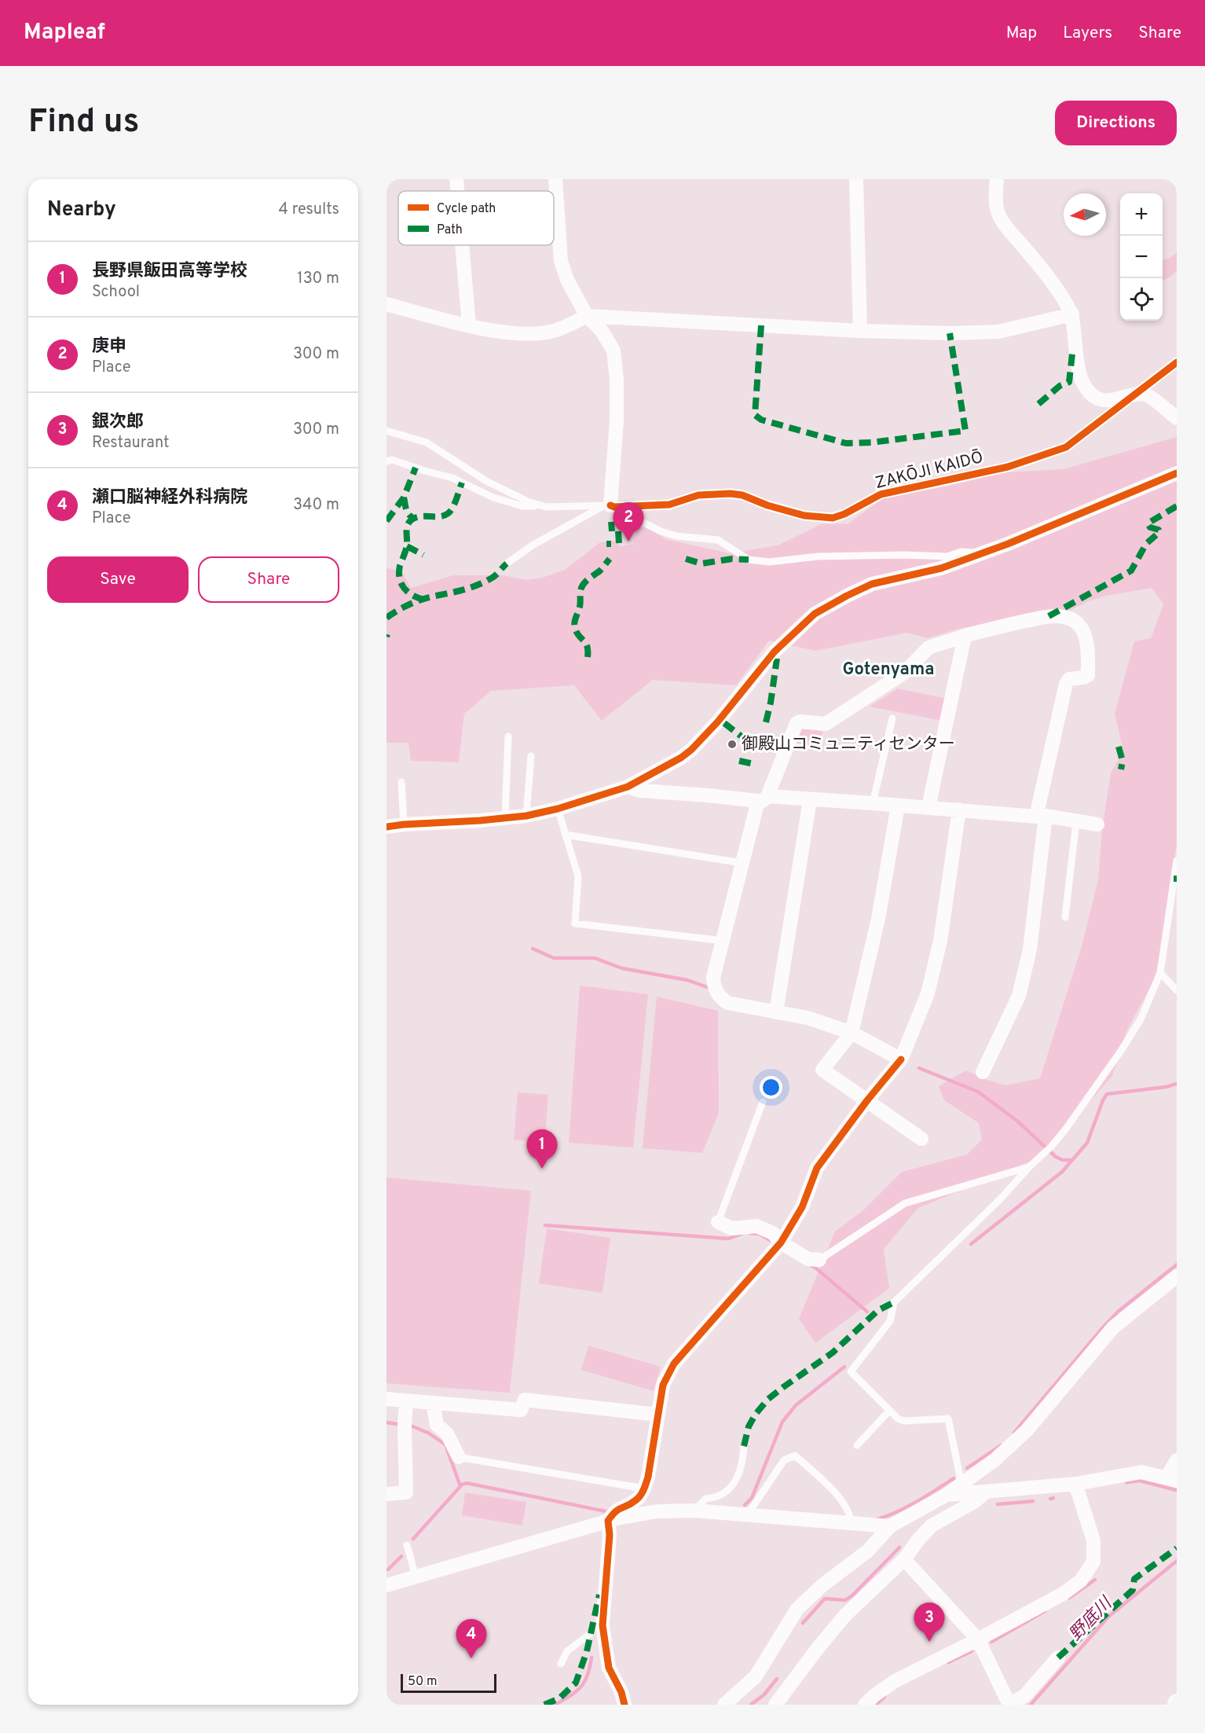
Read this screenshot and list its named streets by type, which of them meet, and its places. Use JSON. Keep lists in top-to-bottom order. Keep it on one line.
{"streets":{"lane":["ZAKŌJI KAIDŌ"]},"districts":["Gotenyama"],"water":["野底川"],"places":["御殿山コミュニティセンター"],"legend":["Cycle path","Path"],"scale_bar":"50 m","north":"left","page":{"header":"Mapleaf","nav":["Map","Layers","Share"],"buttons":["Directions",["Save","Share"]],"title":"Find us","heading":["Nearby","4 results"],"map_buttons":["+","−"],"list":[{"mark":"1","name":"長野県飯田高等学校","note":"School","value":"130 m"},{"mark":"2","name":"庚申","note":"Place","value":"300 m"},{"mark":"3","name":"銀次郎","note":"Restaurant","value":"300 m"},{"mark":"4","name":"瀬口脳神経外科病院","note":"Place","value":"340 m"}],"pins":["2","1","3","4"],"scale":"50 m"}}
